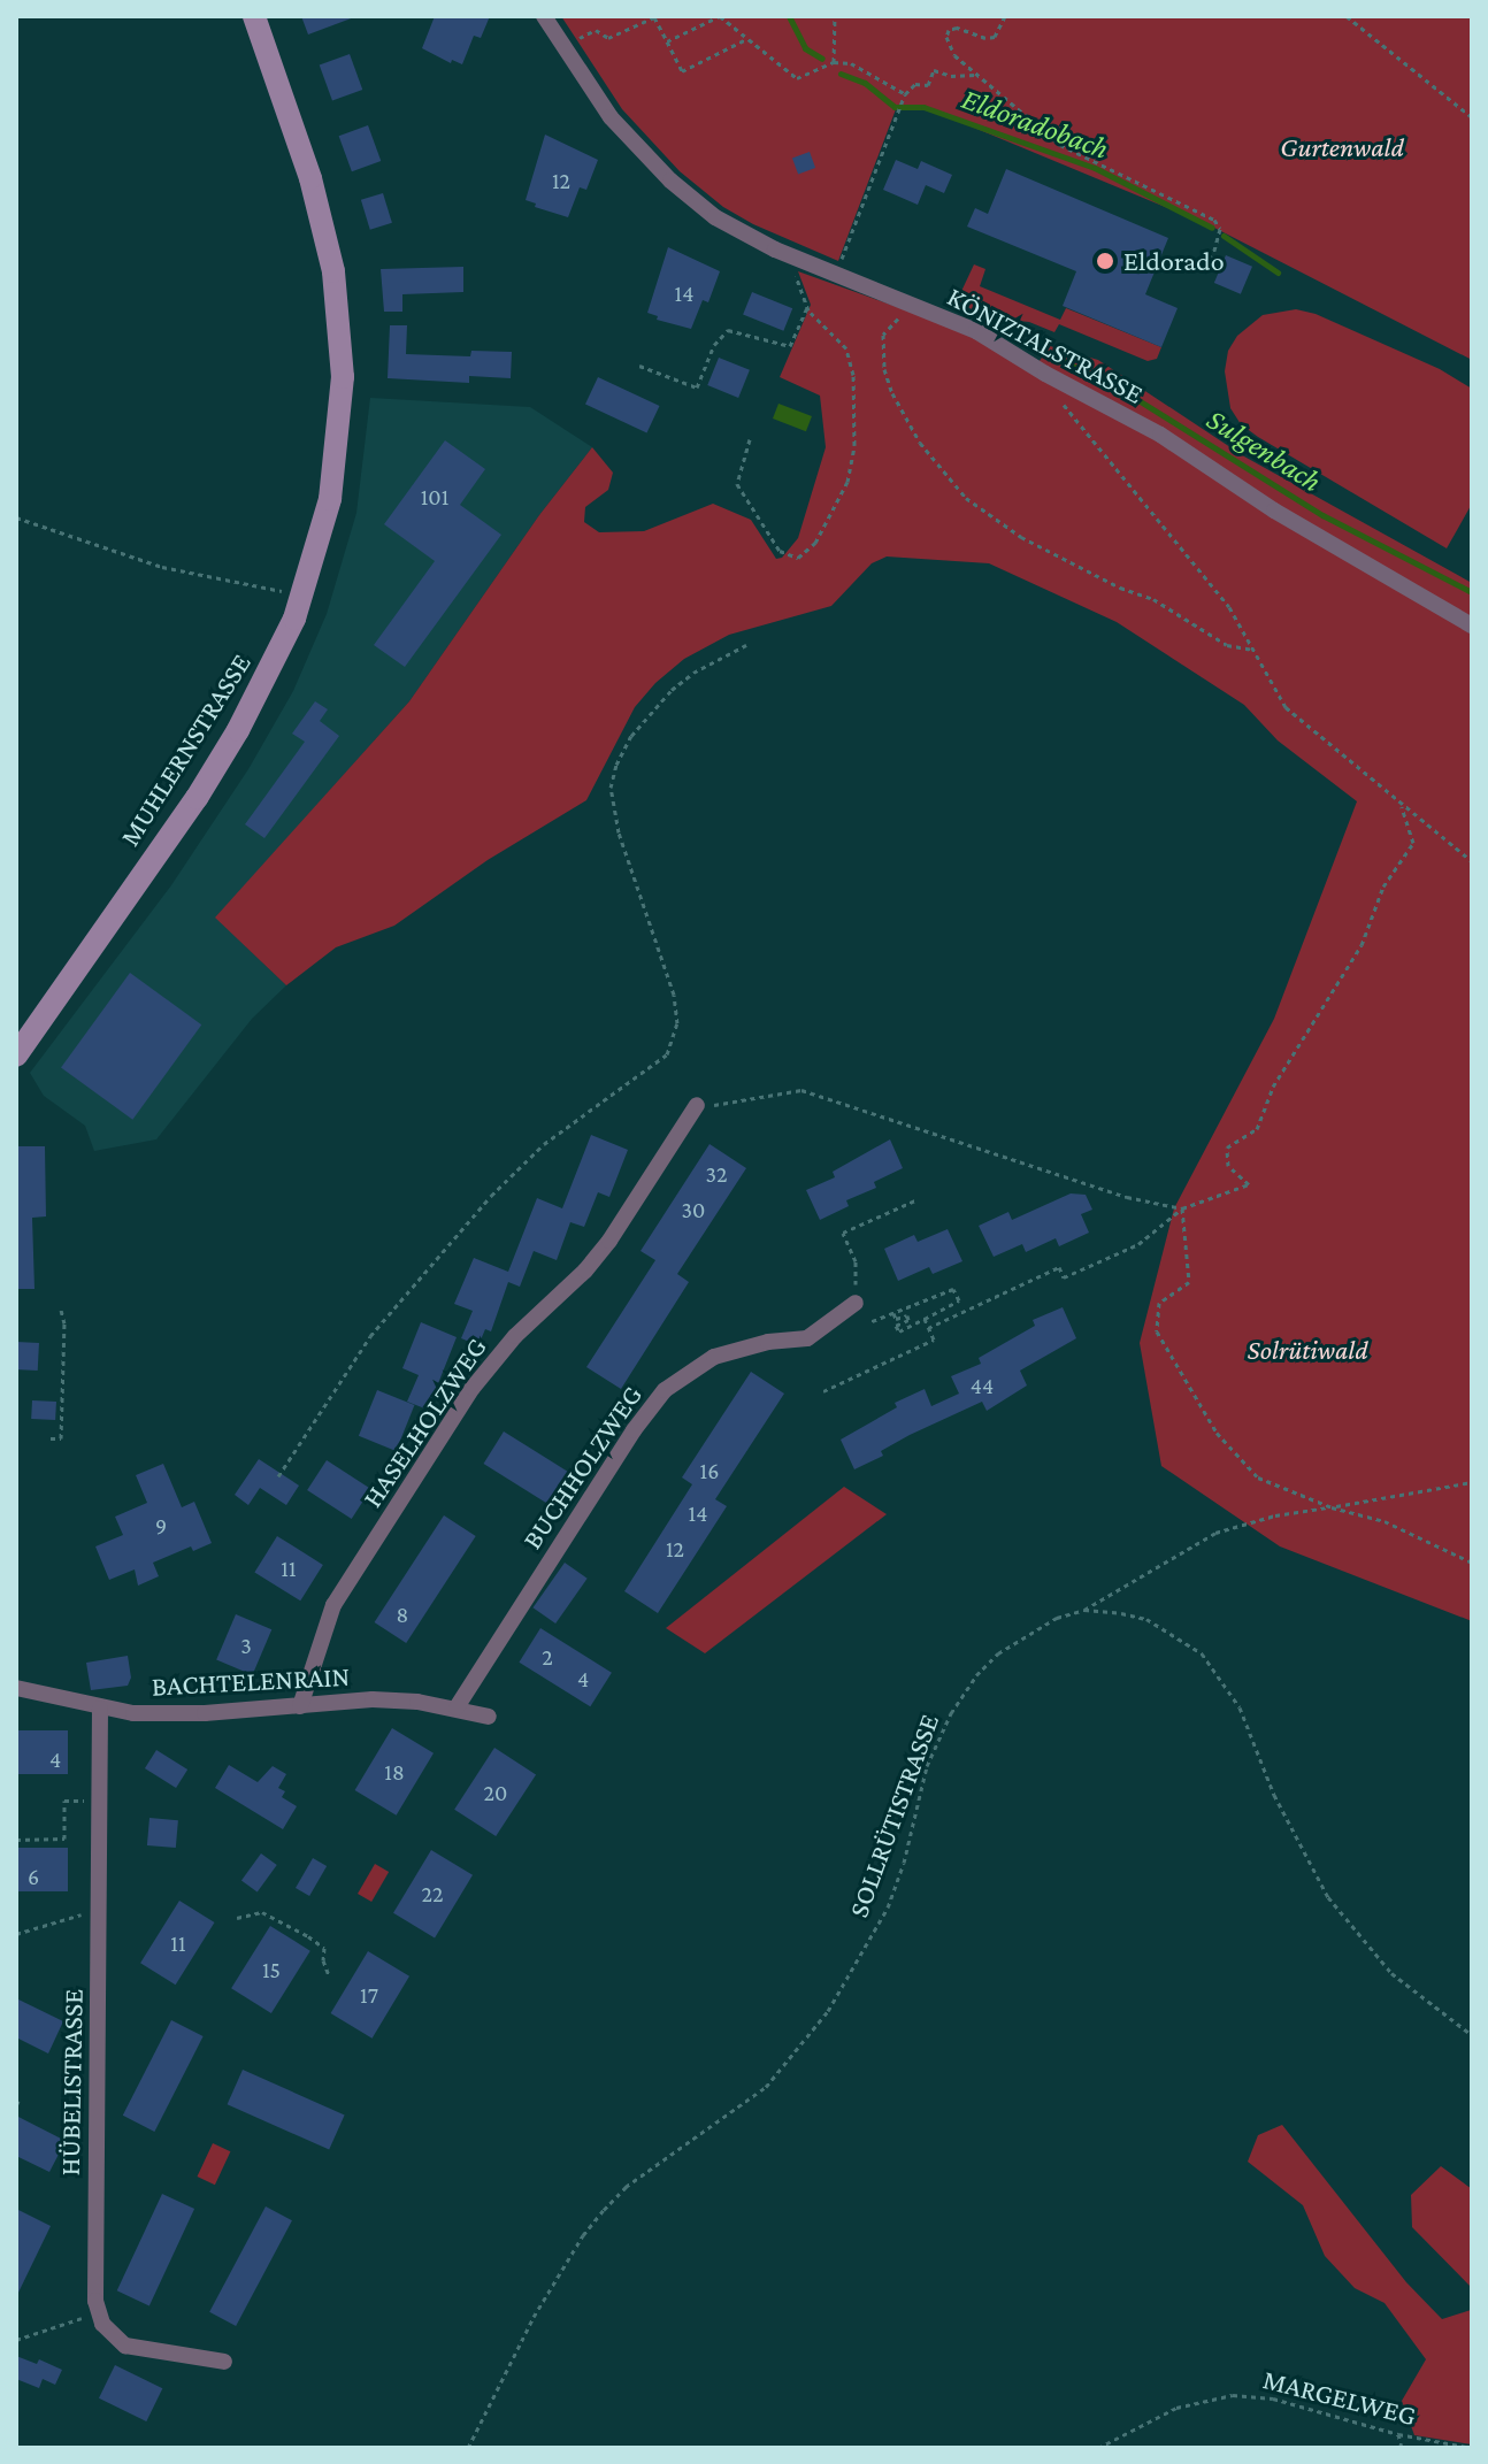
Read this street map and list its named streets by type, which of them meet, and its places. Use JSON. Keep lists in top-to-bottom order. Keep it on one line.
{"streets":{"street":["KÖNIZTALSTRASSE","MUHLERNSTRASSE","HASELHOLZWEG","BUCHHOLZWEG","BACHTELENRAIN","HÜBELISTRASSE"],"path":["SOLLRÜTISTRASSE","MARGELWEG"]},"crossings":[["HASELHOLZWEG","BACHTELENRAIN"],["BUCHHOLZWEG","BACHTELENRAIN"],["BACHTELENRAIN","HÜBELISTRASSE"]],"water":["Eldoradobach","Sulgenbach"],"parks":["Gurtenwald","Solrütiwald"],"places":["Eldorado"],"house_numbers":["12","14","101","32","30","44","16","14","9","12","11","8","3","2","4","4","18","20","6","22","11","15","17"]}
